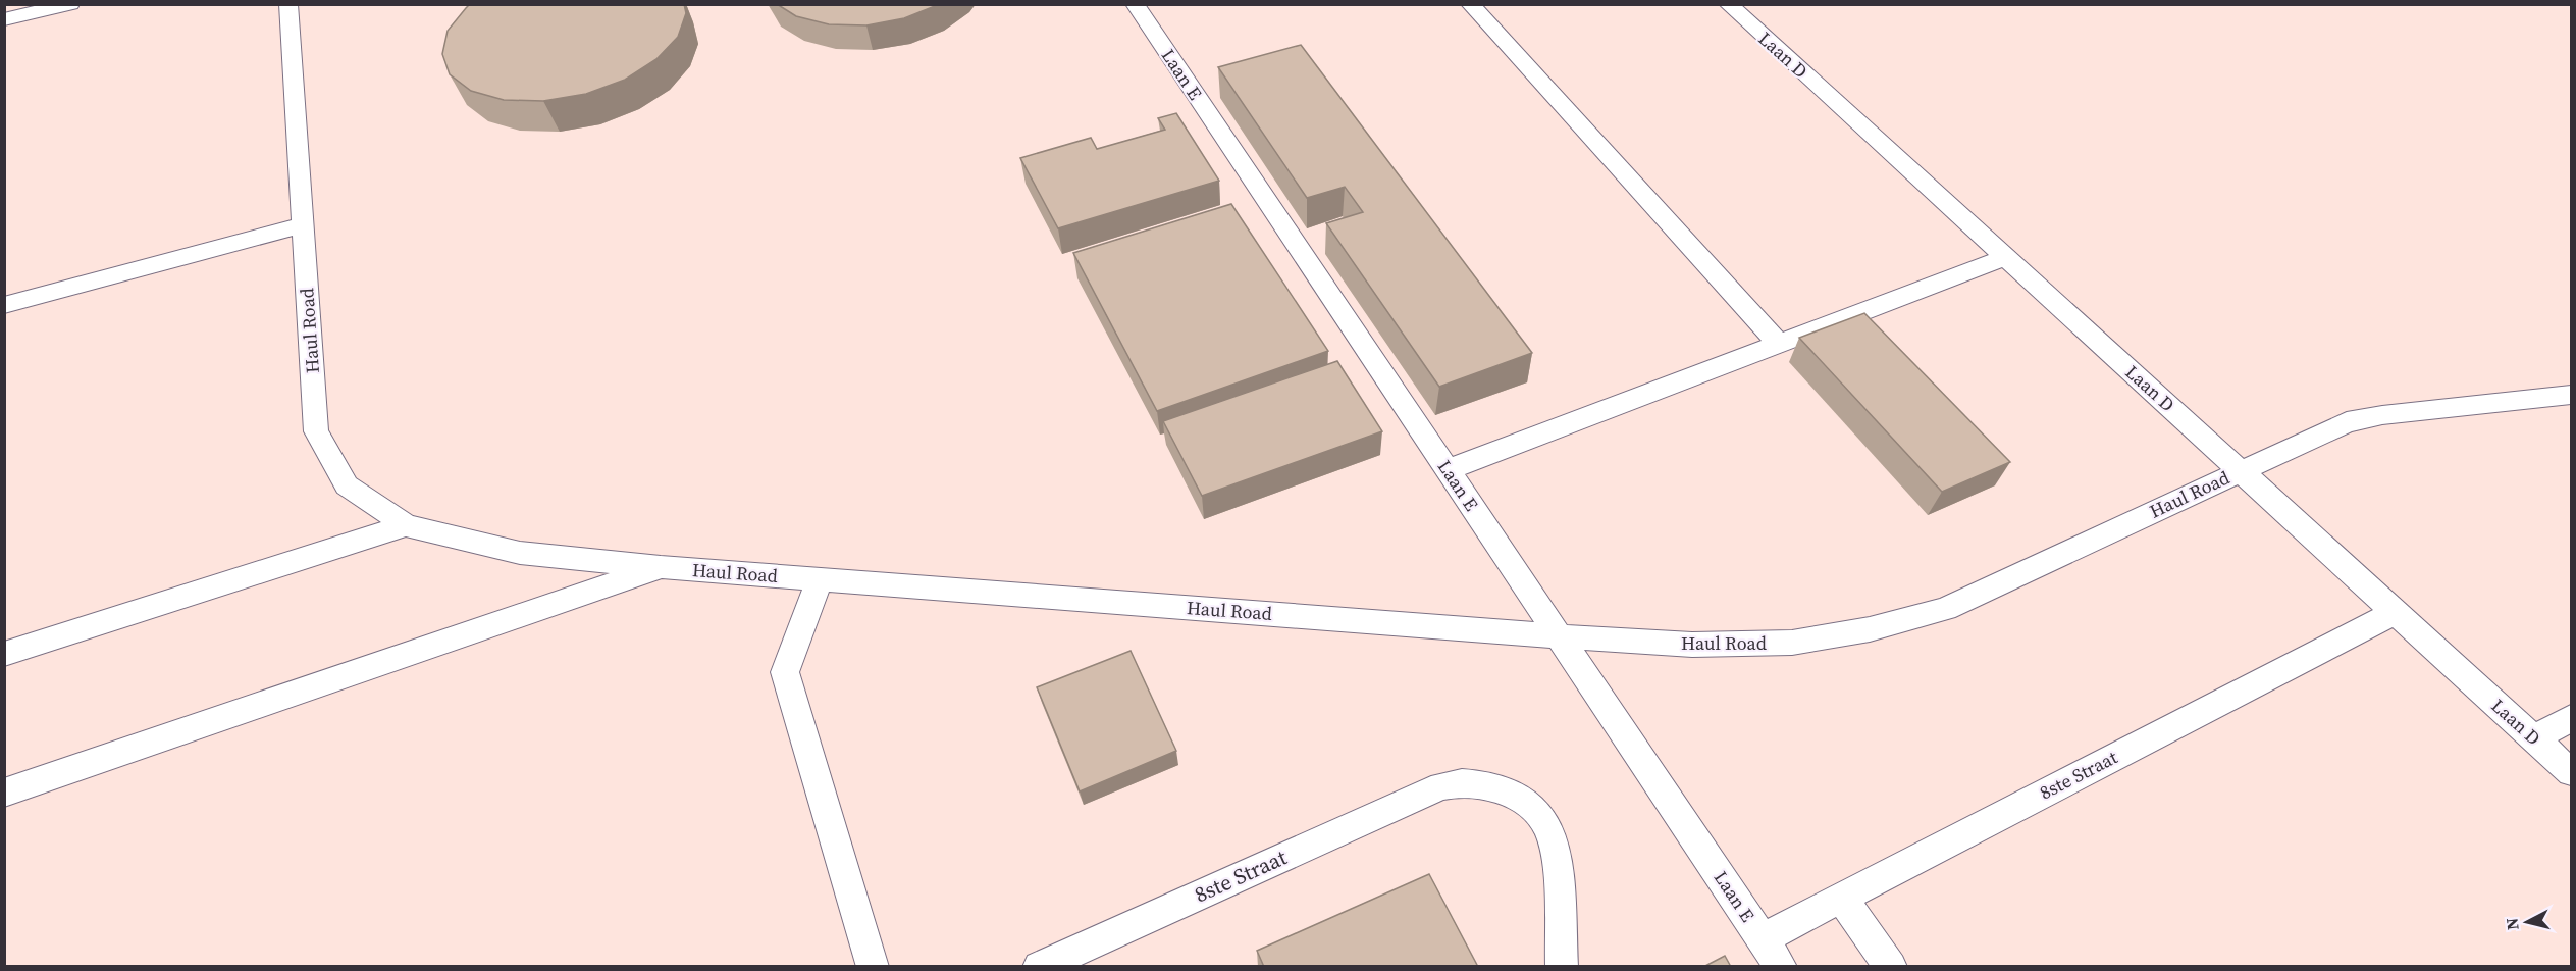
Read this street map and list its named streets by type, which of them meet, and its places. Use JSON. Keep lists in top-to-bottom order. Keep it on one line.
{"streets":{"lane":["Laan D","Laan E","Haul Road","8ste Straat"]},"crossings":[["Laan D","Haul Road"],["Laan D","8ste Straat"],["Laan E","Haul Road"],["Laan E","8ste Straat"]],"north":"left"}
